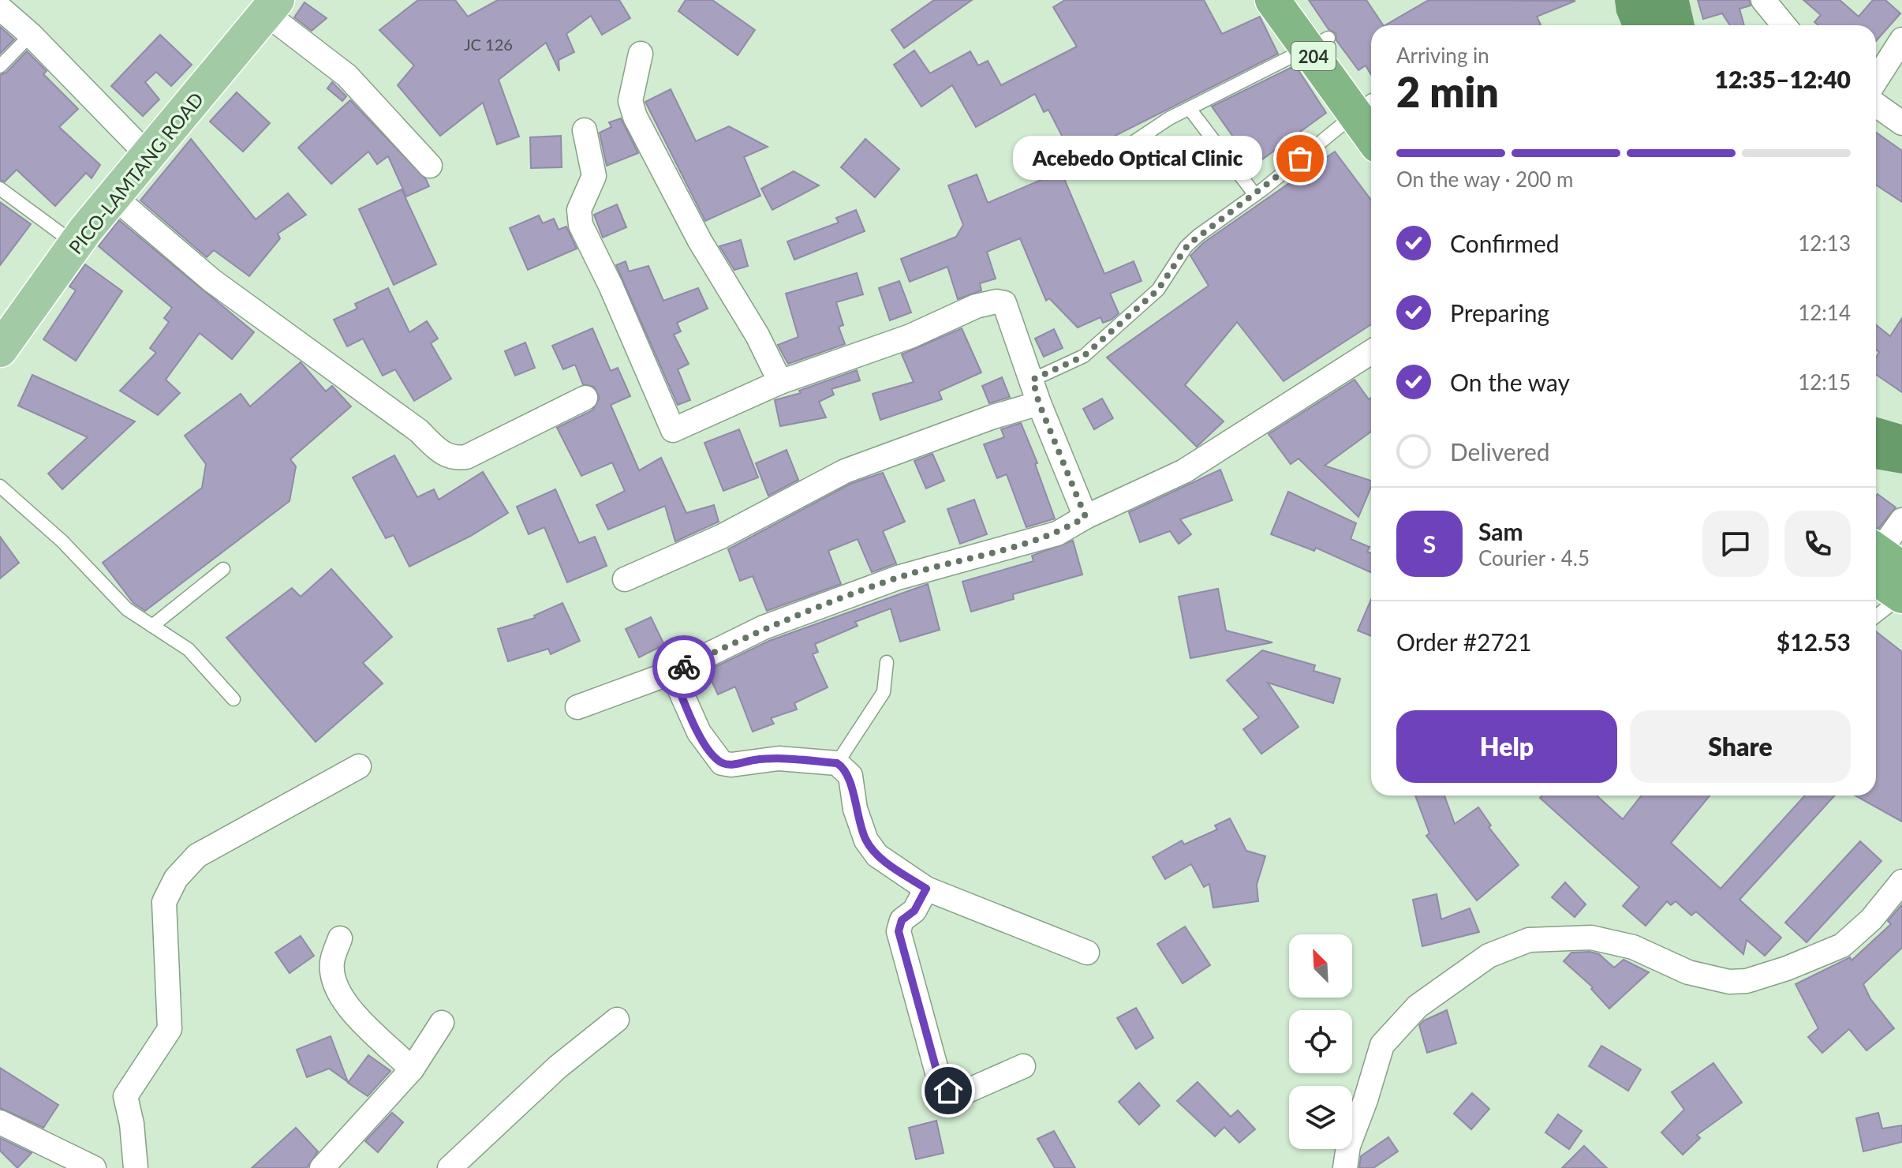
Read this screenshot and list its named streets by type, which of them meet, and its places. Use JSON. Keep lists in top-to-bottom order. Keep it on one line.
{"streets":{"highway":["204"],"main road":["PICO-LAMTANG ROAD"]},"places":["Acebedo Optical Clinic"],"house_numbers":["JC 126"],"north":"top left","page":{"heading":["2 min","Arriving in","12:35–12:40"],"panel":["Sam","Courier · 4.5","Order #2721","$12.53"],"bar":"On the way · 200 m","bubble":"Acebedo Optical Clinic","list":[["Confirmed","12:13"],["Preparing","12:14"],["On the way","12:15"],"Delivered"],"round":"S","buttons":["Help","Share"]}}
